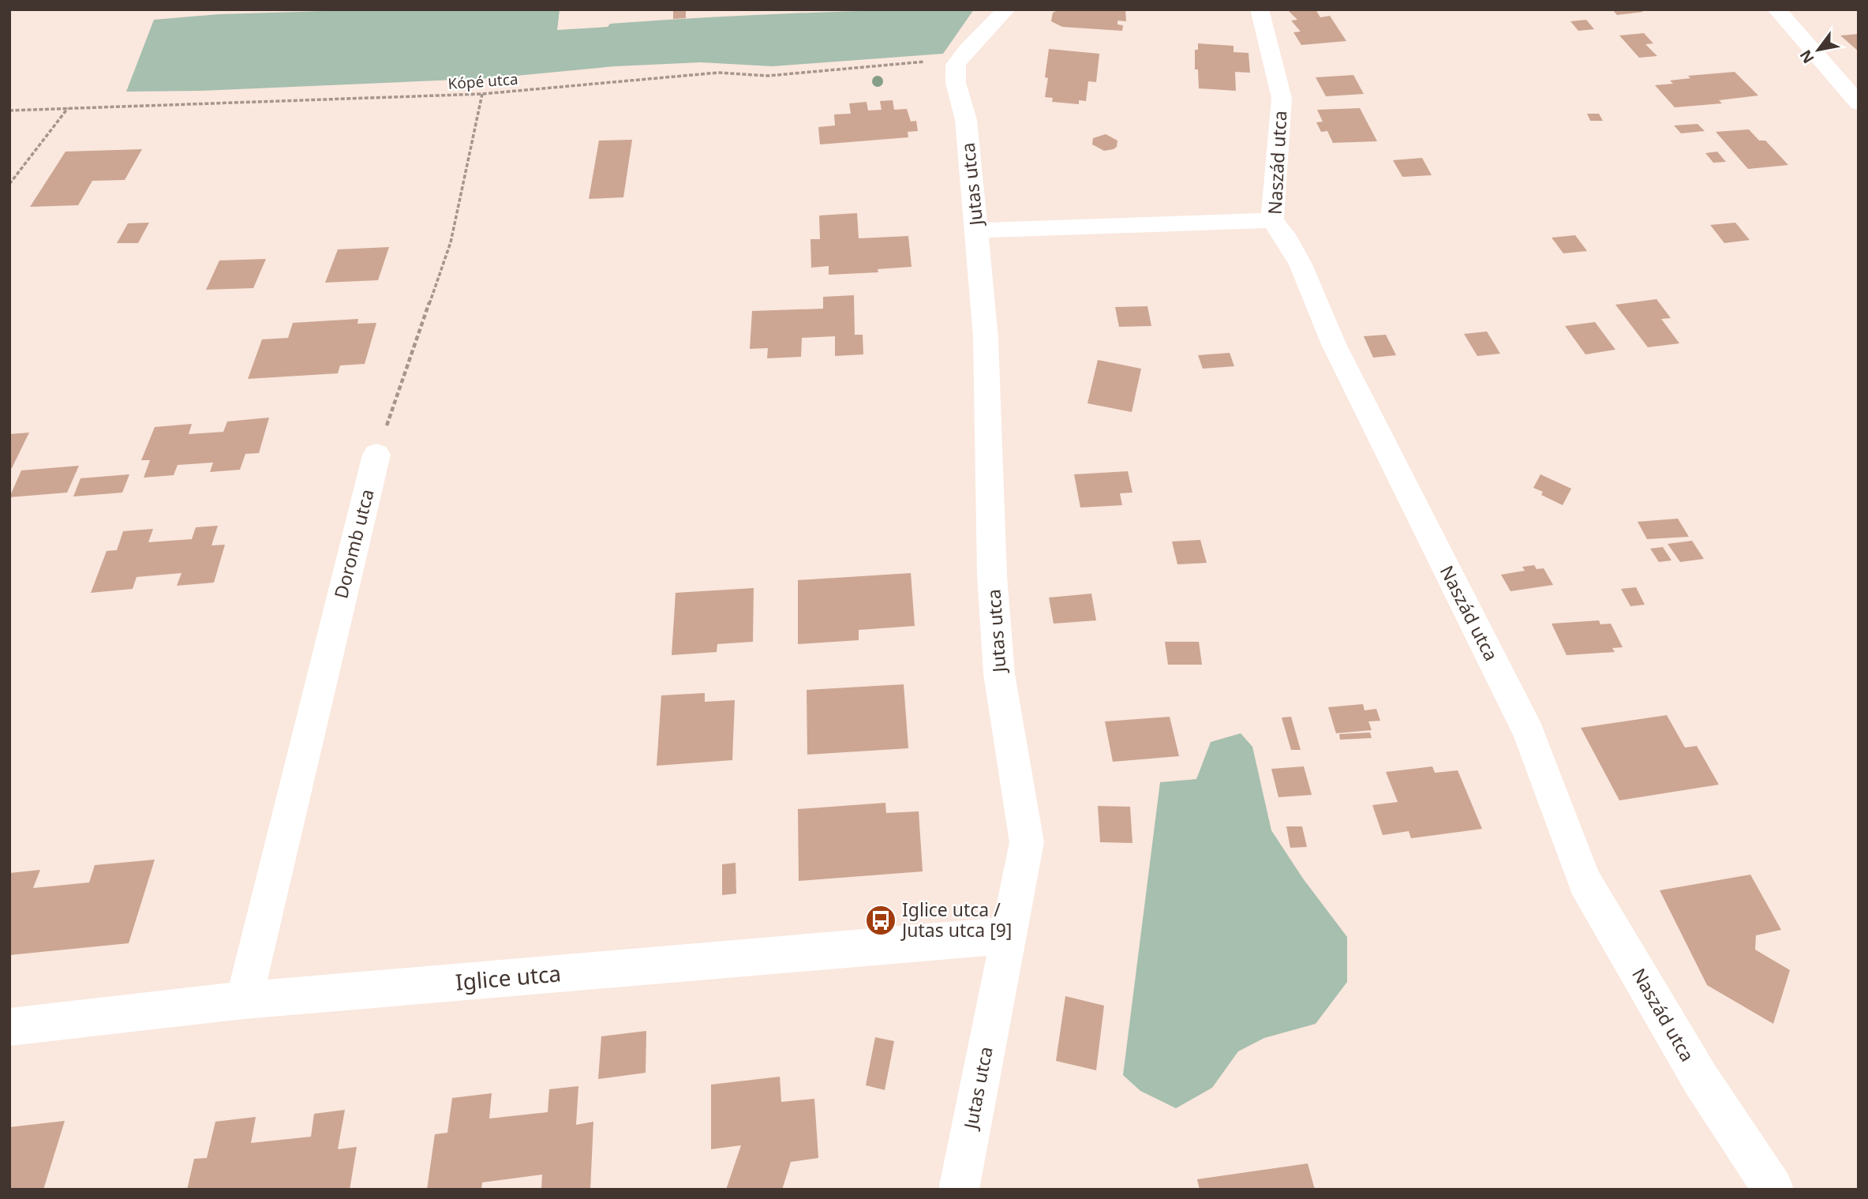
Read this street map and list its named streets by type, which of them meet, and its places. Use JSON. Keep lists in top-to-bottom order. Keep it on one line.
{"streets":{"street":["Naszád utca","Jutas utca","Doromb utca","Iglice utca"],"path":["Kópé utca"]},"crossings":[["Kópé utca","Jutas utca"],["Jutas utca","Iglice utca"],["Doromb utca","Iglice utca"]],"places":{"bus stop":["Iglice utca / Jutas utca [9]"]},"north":"bottom left"}
